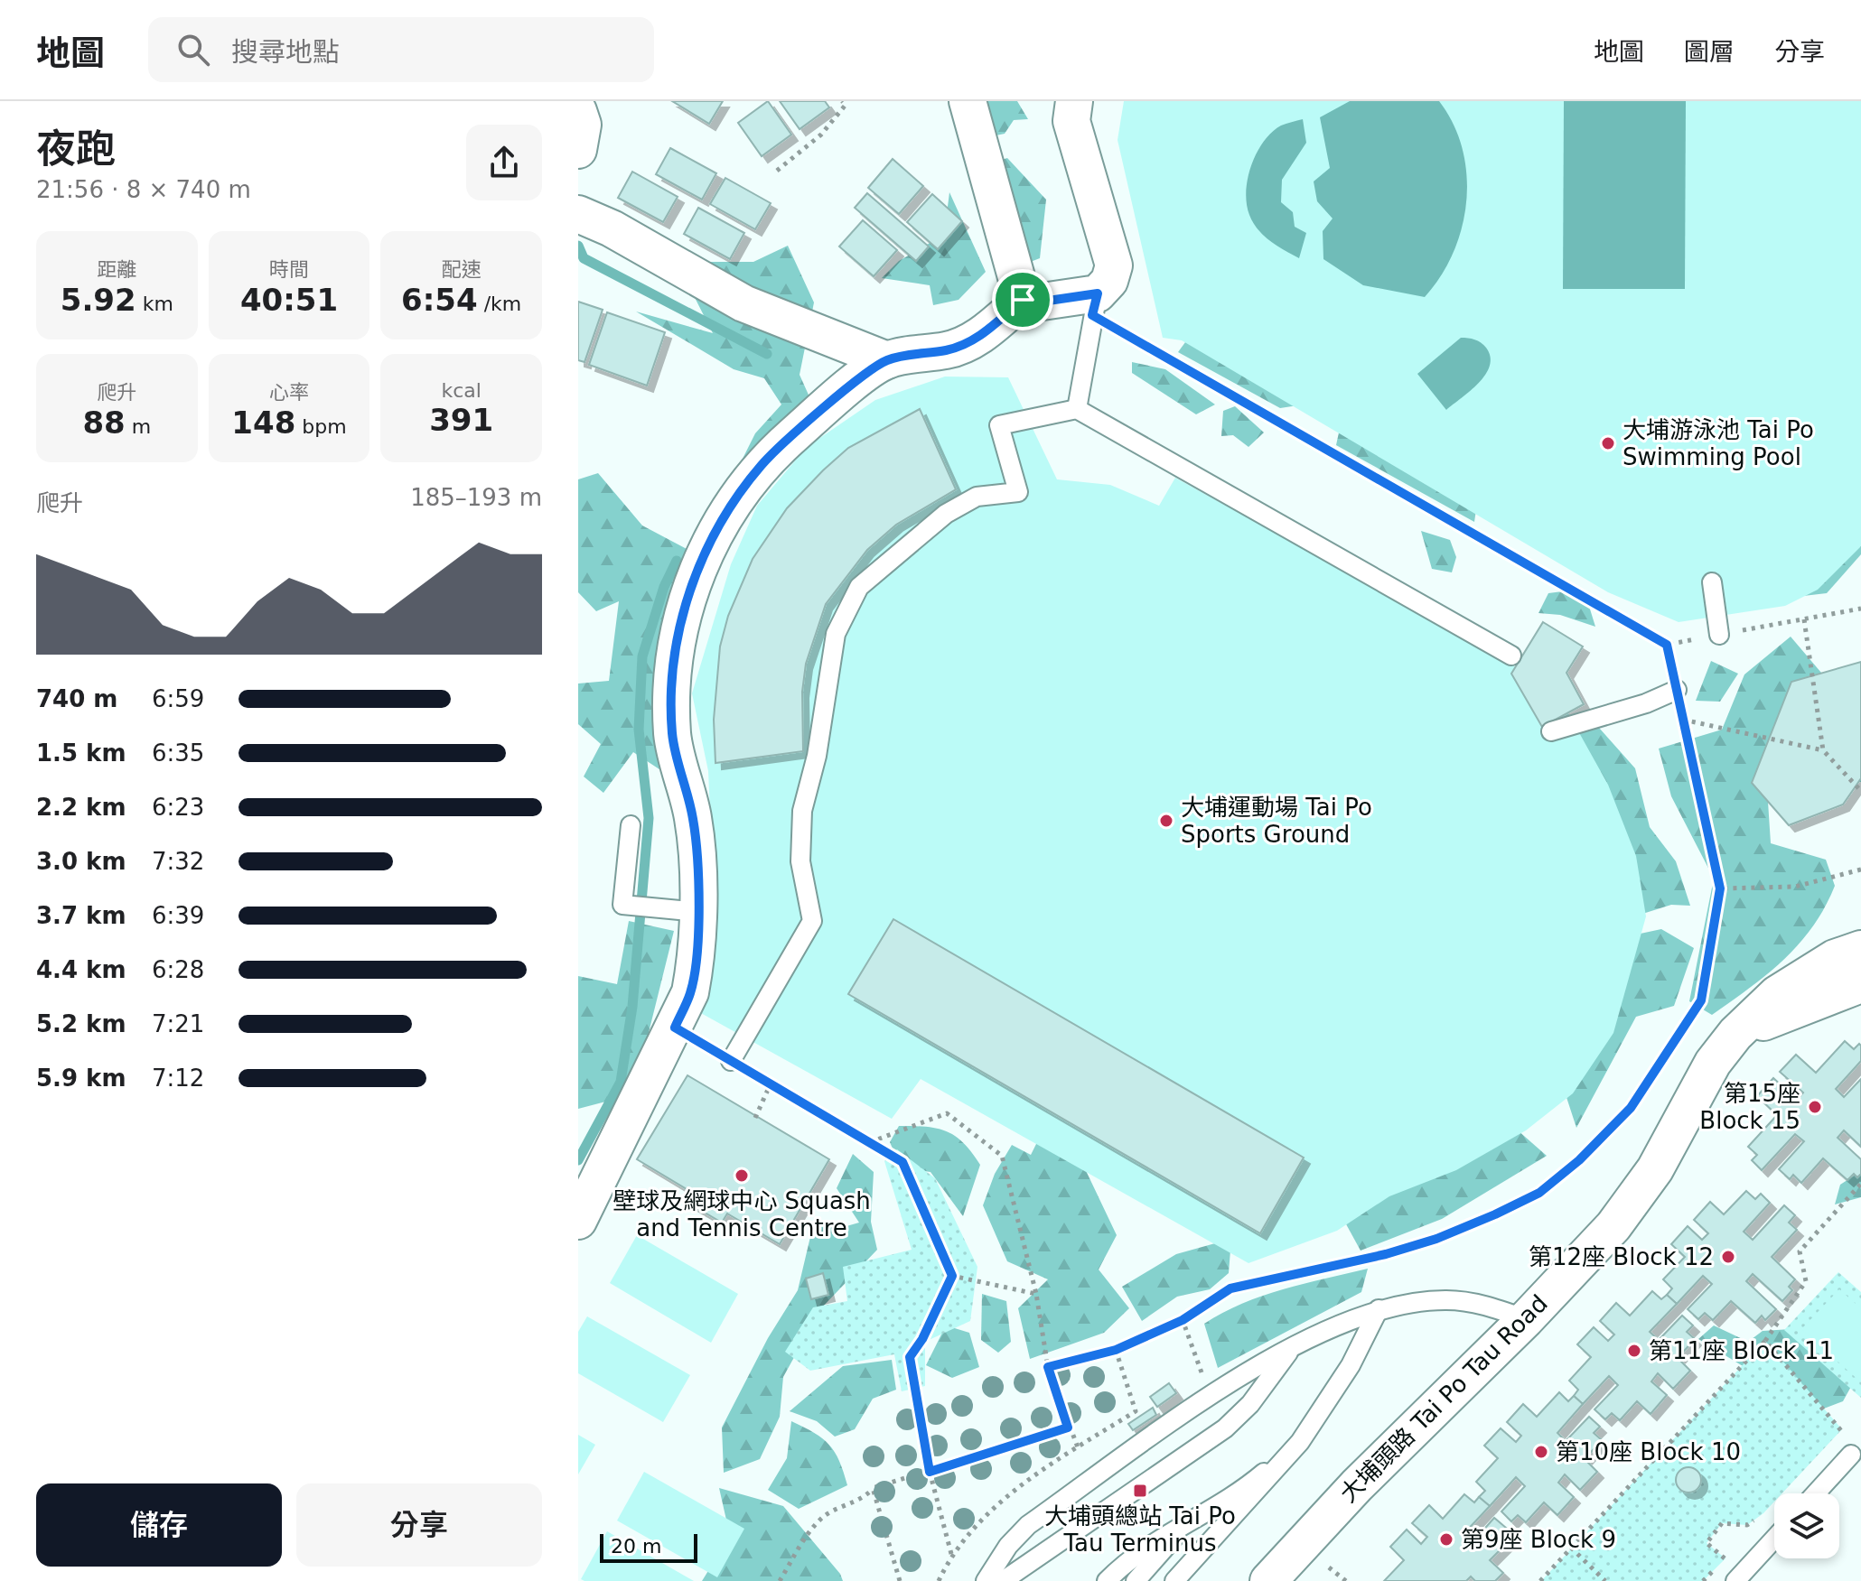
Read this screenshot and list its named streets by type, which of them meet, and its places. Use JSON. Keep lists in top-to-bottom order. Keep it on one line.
{"streets":{"street":["大埔頭路 Tai Po Tau Road"]},"places":{"other":["大埔游泳池 Tai Po Swimming Pool","大埔運動場 Tai Po Sports Ground","第15座 Block 15","壁球及網球中心 Squash and Tennis Centre","第12座 Block 12","第11座 Block 11","第10座 Block 10","第9座 Block 9"],"transit":["大埔頭總站 Tai Po Tau Terminus"]},"scale_bar":"20 m","page":{"header":"地圖","search":"搜尋地點","nav":["地圖","圖層","分享"],"heading":["夜跑","21:56 · 8 × 740 m"],"stats":[["距離","5.92 km"],["時間","40:51"],["配速","6:54 /km"],["爬升","88 m"],["心率","148 bpm"],["kcal","391"]],"chart":["爬升","185–193 m"],"list":[{"name":"740 m","note":"6:59"},{"name":"1.5 km","note":"6:35"},{"name":"2.2 km","note":"6:23"},{"name":"3.0 km","note":"7:32"},{"name":"3.7 km","note":"6:39"},{"name":"4.4 km","note":"6:28"},{"name":"5.2 km","note":"7:21"},{"name":"5.9 km","note":"7:12"}],"buttons":["儲存","分享"],"scale":"20 m"}}
